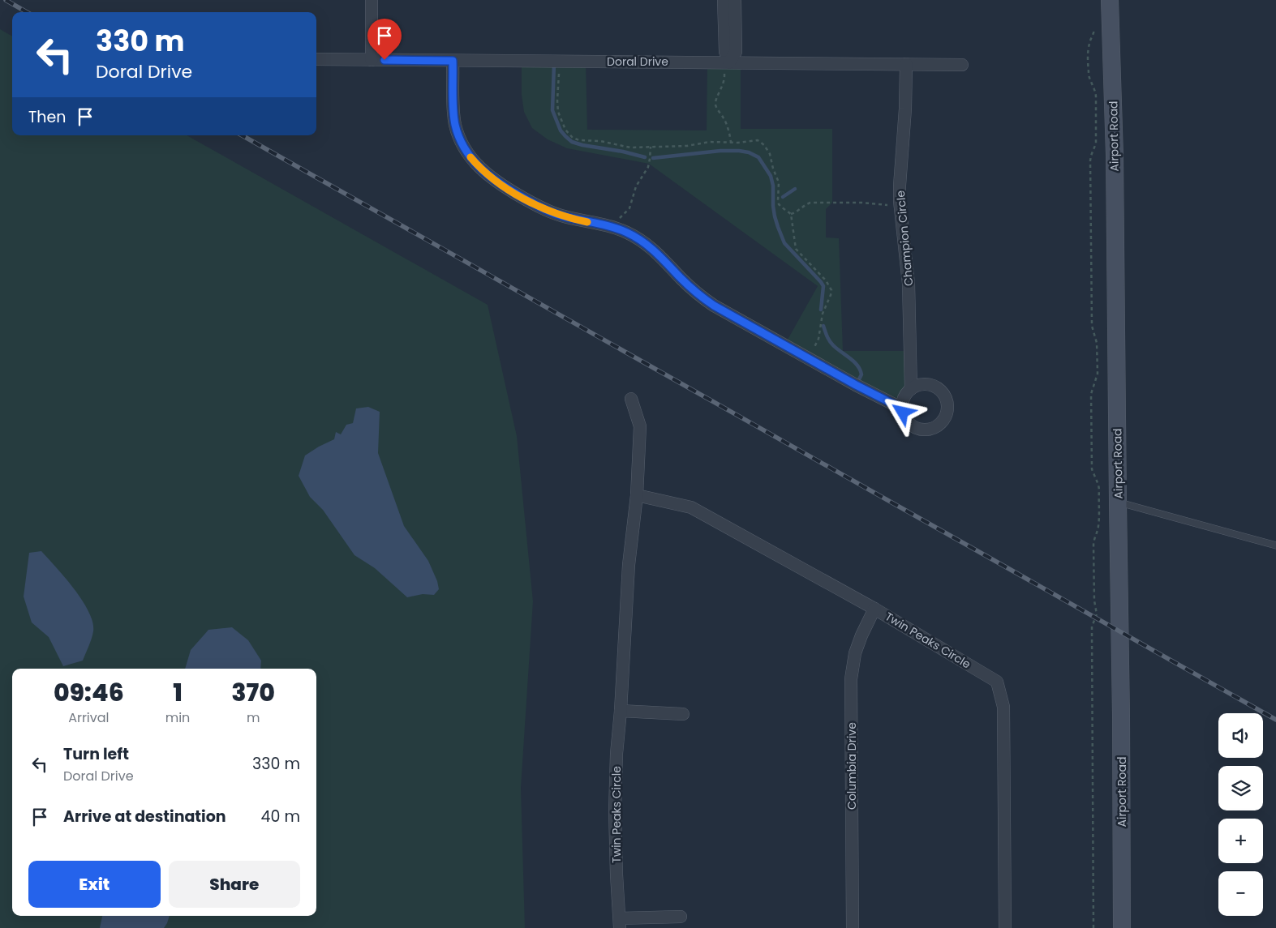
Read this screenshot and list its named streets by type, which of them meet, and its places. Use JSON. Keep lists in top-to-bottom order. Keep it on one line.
{"streets":{"main road":["Airport Road"],"street":["Doral Drive","Champion Circle","Twin Peaks Circle","Columbia Drive"]},"crossings":[["Doral Drive","Champion Circle"],["Twin Peaks Circle","Columbia Drive"]],"page":{"turn":["330 m","Doral Drive"],"then":"Then","eta":["09:46","Arrival","1","min","370","m"],"map_buttons":["+","−"],"list":[{"name":"Turn left","note":"Doral Drive","value":"330 m"},{"name":"Arrive at destination","value":"40 m"}],"buttons":["Exit","Share"]}}
